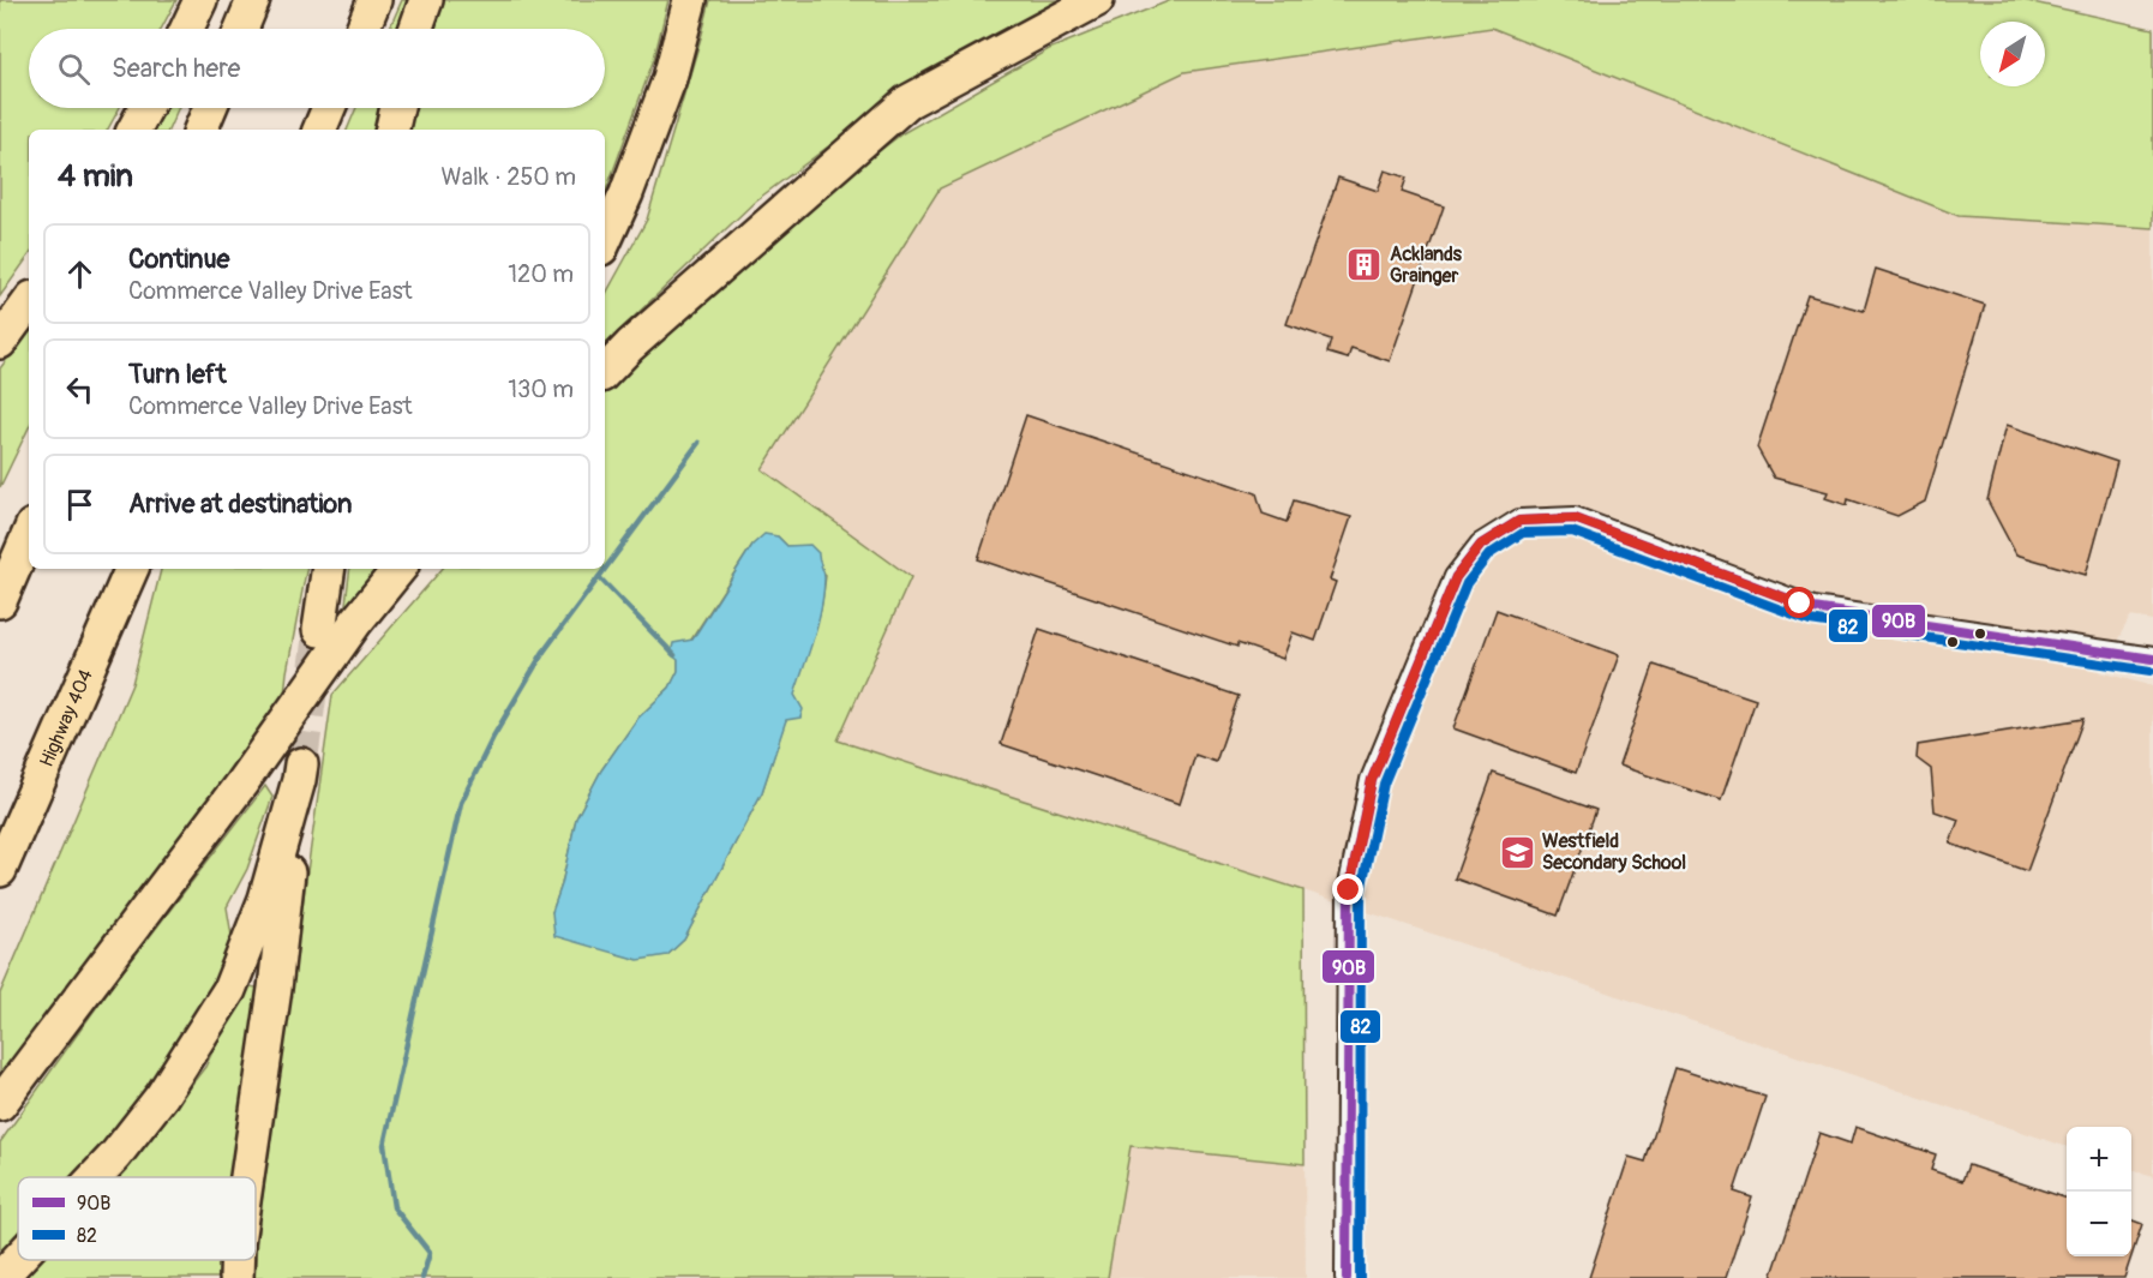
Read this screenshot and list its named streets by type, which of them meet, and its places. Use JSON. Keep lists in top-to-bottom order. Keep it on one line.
{"streets":{"highway":["Highway 404"]},"places":{"building":["Acklands Grainger"],"school or university":["Westfield Secondary School"]},"lines":["transit line 90B","transit line 82"],"legend":["90B","82"],"north":"bottom left","page":{"search":"Search here","heading":["4 min","Walk · 250 m"],"list":[["Continue","Commerce Valley Drive East","120 m"],["Turn left","Commerce Valley Drive East","130 m"],"Arrive at destination"],"map_buttons":["+","−"]}}
